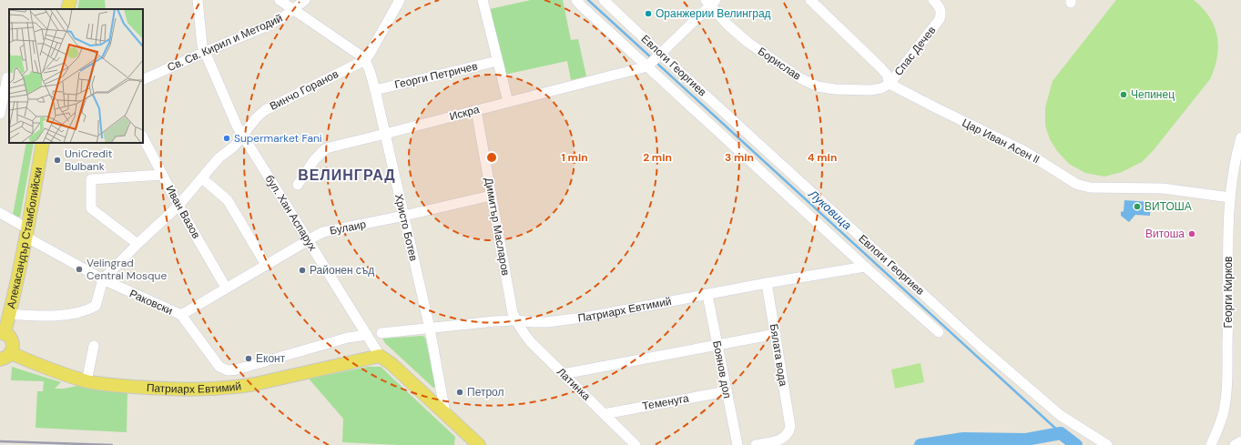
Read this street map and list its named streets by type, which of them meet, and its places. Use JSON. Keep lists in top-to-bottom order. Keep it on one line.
{"streets":{"main road":["бул. Хан Аспарух","Алекасандър Стамболийски","Патриарх Евтимий"],"street":["Св. Св. Кирил и Методий","Спас Дечев","Борислав","Евлоги Георгиев","Георги Петричев","Винчо Горанов","Искра","Цар Иван Асен II","Иван Вазов","Димитър Масларов","Булаир","Христо Ботев","Георги Кирков","Раковски","Бялата вода","Боянов дол","Латинка","Теменуга"]},"crossings":[["Св. Св. Кирил и Методий","бул. Хан Аспарух"],["Спас Дечев","Борислав"],["Спас Дечев","Цар Иван Асен II"],["Евлоги Георгиев","Искра"],["Евлоги Георгиев","Патриарх Евтимий"],["Георги Петричев","Христо Ботев"],["Винчо Горанов","Иван Вазов"],["Винчо Горанов","бул. Хан Аспарух"],["Винчо Горанов","Христо Ботев"],["Винчо Горанов","Раковски"],["Искра","Димитър Масларов"],["Искра","Христо Ботев"],["Цар Иван Асен II","Георги Кирков"],["Иван Вазов","Булаир"],["бул. Хан Аспарух","Булаир"],["бул. Хан Аспарух","Христо Ботев"],["бул. Хан Аспарух","Патриарх Евтимий"],["Димитър Масларов","Булаир"],["Димитър Масларов","Патриарх Евтимий"],["Димитър Масларов","Латинка"],["Булаир","Христо Ботев"],["Булаир","Раковски"],["Булаир","Патриарх Евтимий"],["Христо Ботев","Патриарх Евтимий"],["Алекасандър Стамболийски","Раковски"],["Раковски","Патриарх Евтимий"],["Патриарх Евтимий","Бялата вода"],["Патриарх Евтимий","Боянов дол"],["Патриарх Евтимий","Латинка"],["Боянов дол","Теменуга"],["Латинка","Теменуга"]],"districts":["ВЕЛИНГРАД"],"water":["Луковица"],"places":["Оранжерии Велинград","Чепинец","Supermarket Fani","UniCredit Bulbank","ВИТОША","Витоша","Velingrad Central Mosque","Районен съд","Еконт","Петрол"],"rings":["1 min","2 min","3 min","4 min"]}
